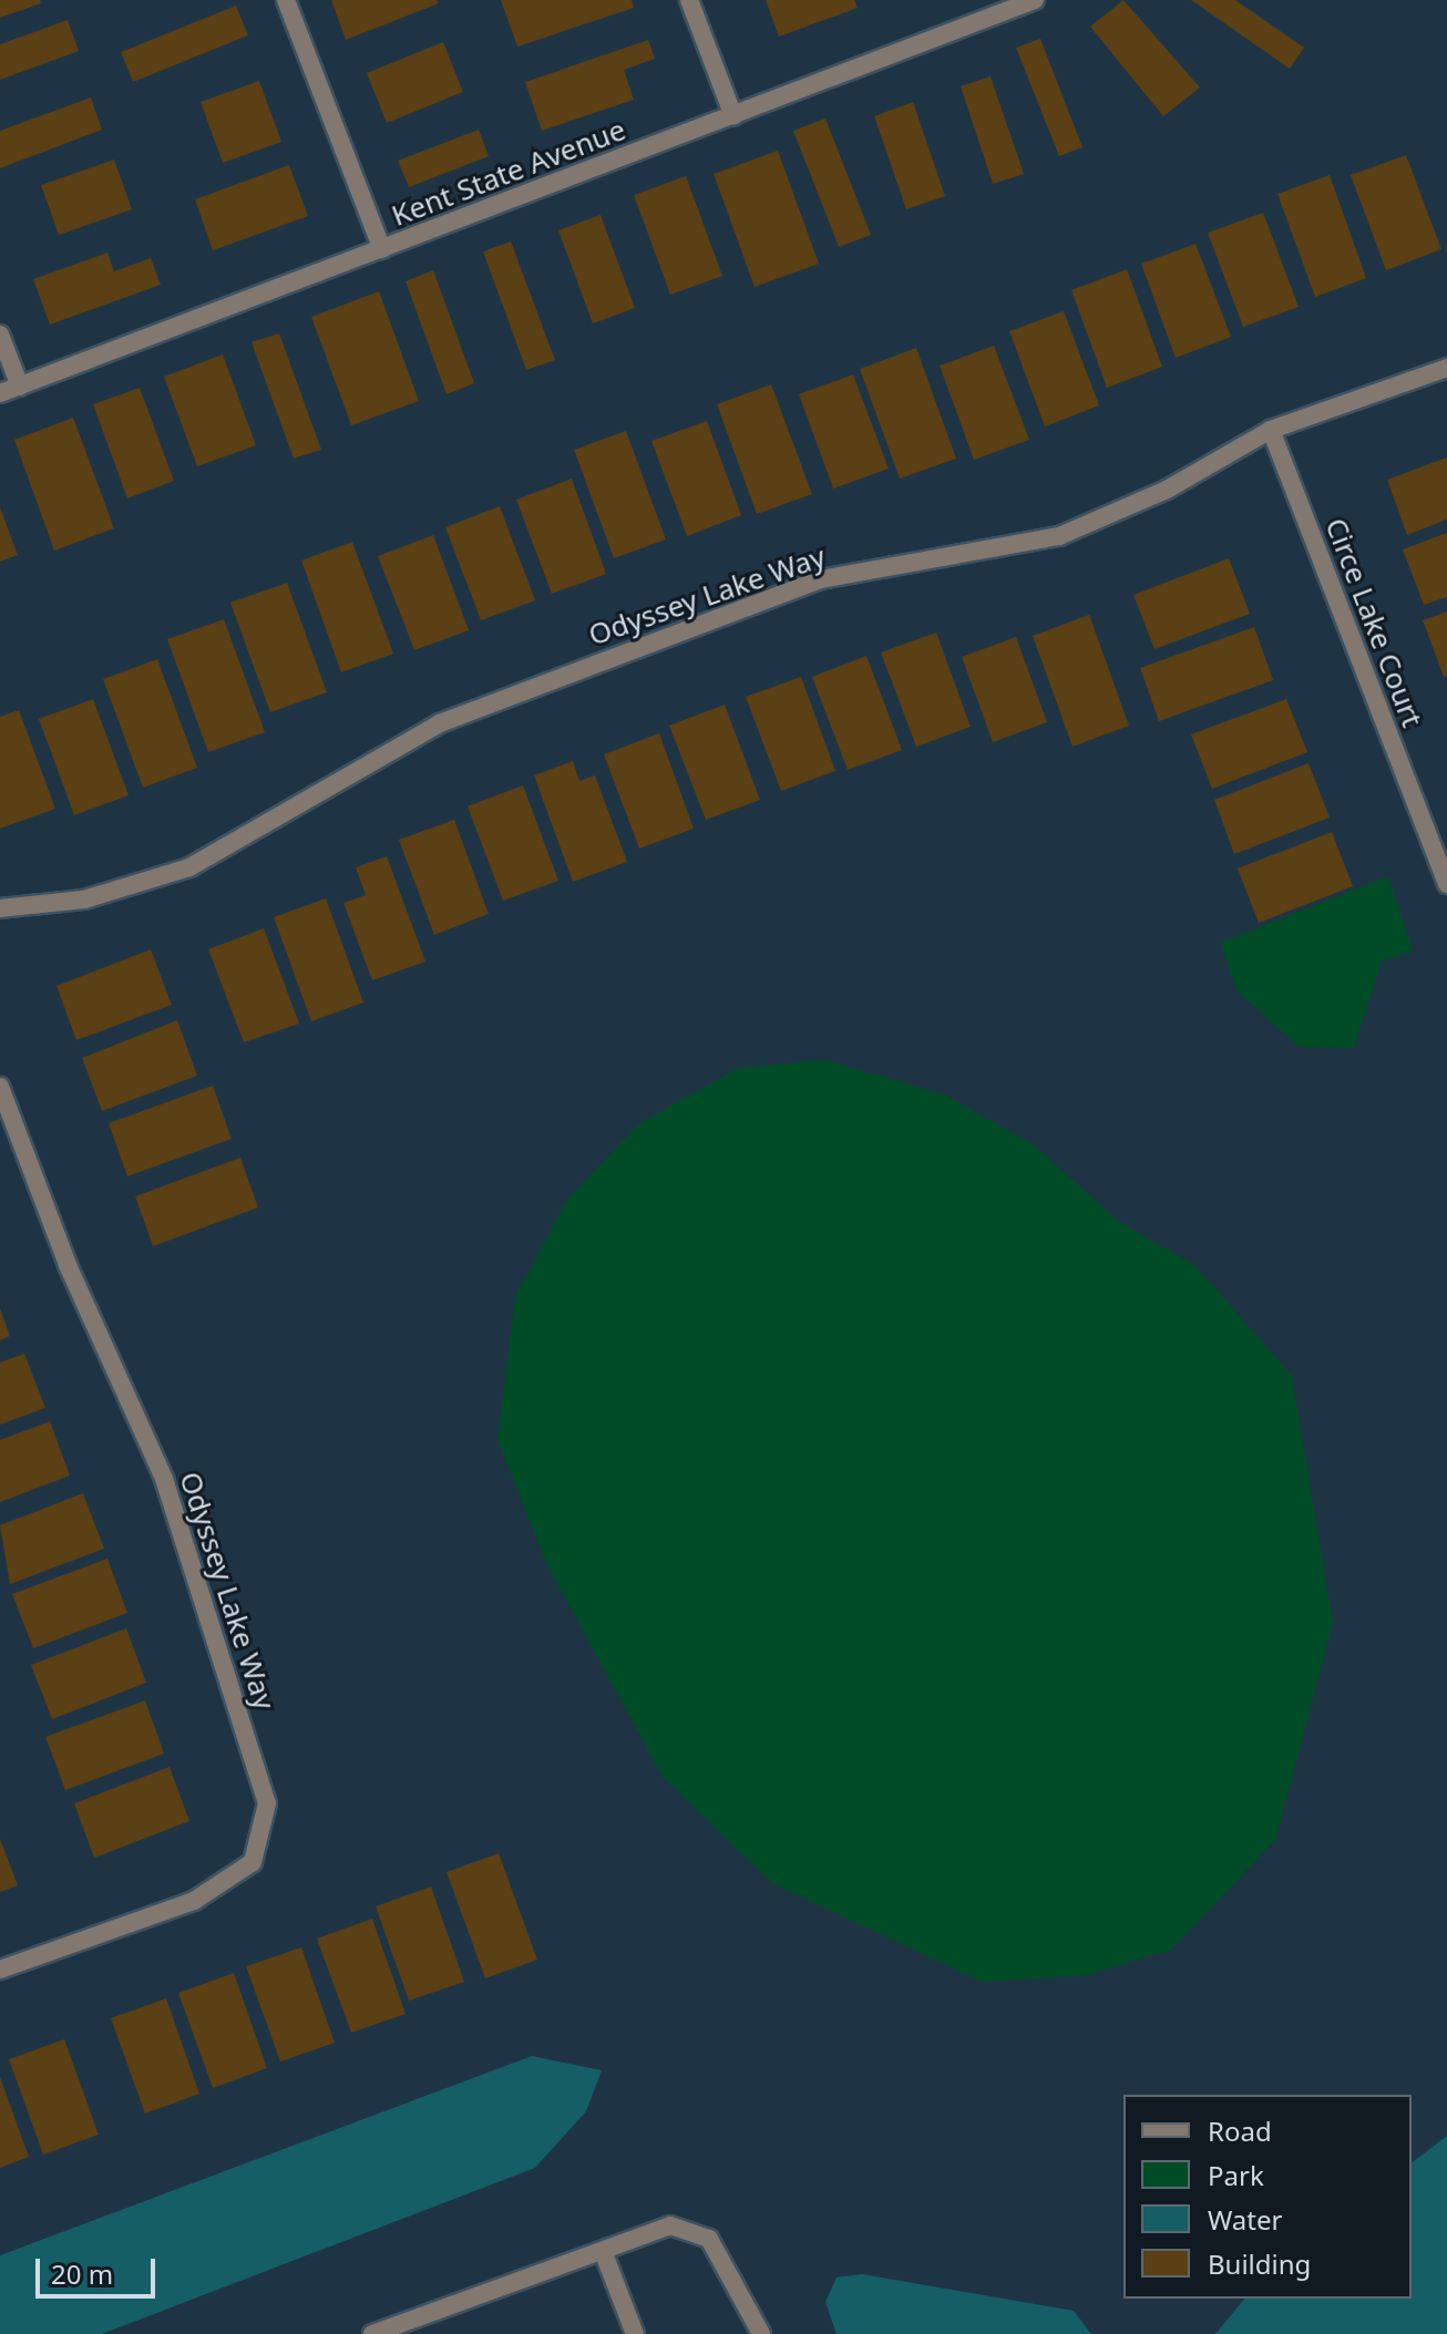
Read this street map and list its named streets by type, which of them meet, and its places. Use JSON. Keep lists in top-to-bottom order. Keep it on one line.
{"streets":{"street":["Kent State Avenue","Odyssey Lake Way","Circe Lake Court"]},"crossings":[["Odyssey Lake Way","Circe Lake Court"]],"legend":["Road","Park","Water","Building"],"scale_bar":"20 m"}
